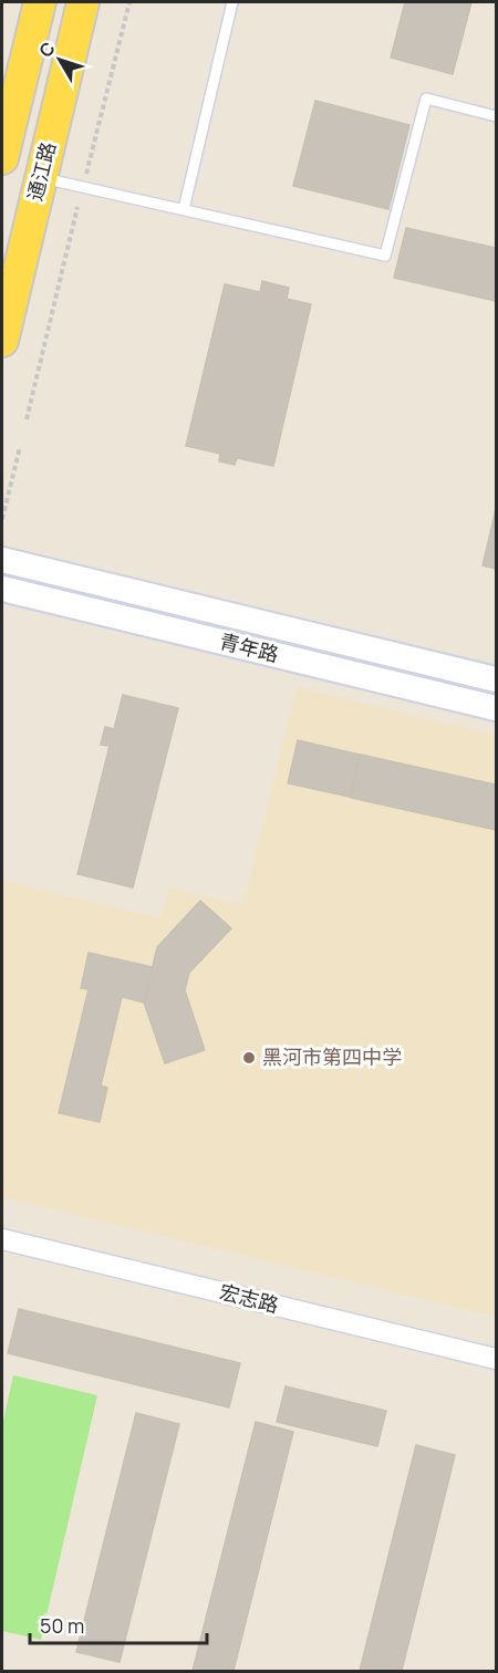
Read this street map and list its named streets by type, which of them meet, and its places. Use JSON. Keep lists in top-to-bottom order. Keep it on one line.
{"streets":{"main road":["通江路"],"street":["青年路","宏志路"]},"places":["黑河市第四中学"],"scale_bar":"50 m","north":"top left"}
